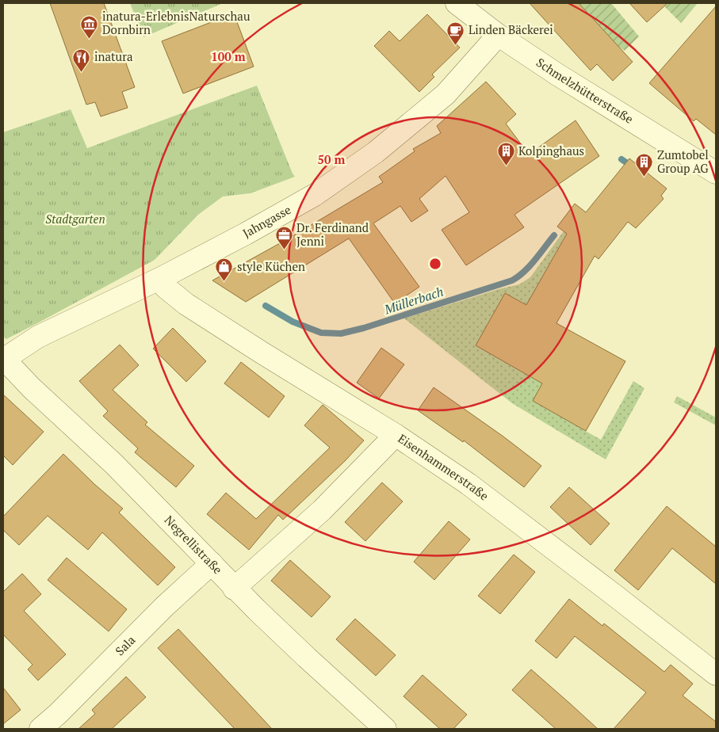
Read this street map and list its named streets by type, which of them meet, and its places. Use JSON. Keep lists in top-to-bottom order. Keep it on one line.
{"streets":{"street":["Schmelzhütterstraße","Jahngasse","Eisenhammerstraße","Negrellistraße","Sala"]},"crossings":[["Schmelzhütterstraße","Jahngasse"],["Jahngasse","Eisenhammerstraße"],["Jahngasse","Negrellistraße"],["Negrellistraße","Sala"]],"water":["Müllerbach"],"parks":["Stadtgarten"],"places":{"museum":["inatura-ErlebnisNaturschau Dornbirn"],"cafe":["Linden Bäckerei"],"restaurant":["inatura"],"building":["Kolpinghaus","Zumtobel Group AG"],"office":["Dr. Ferdinand Jenni"],"shop":["style Küchen"]},"rings":["100 m","50 m"]}
